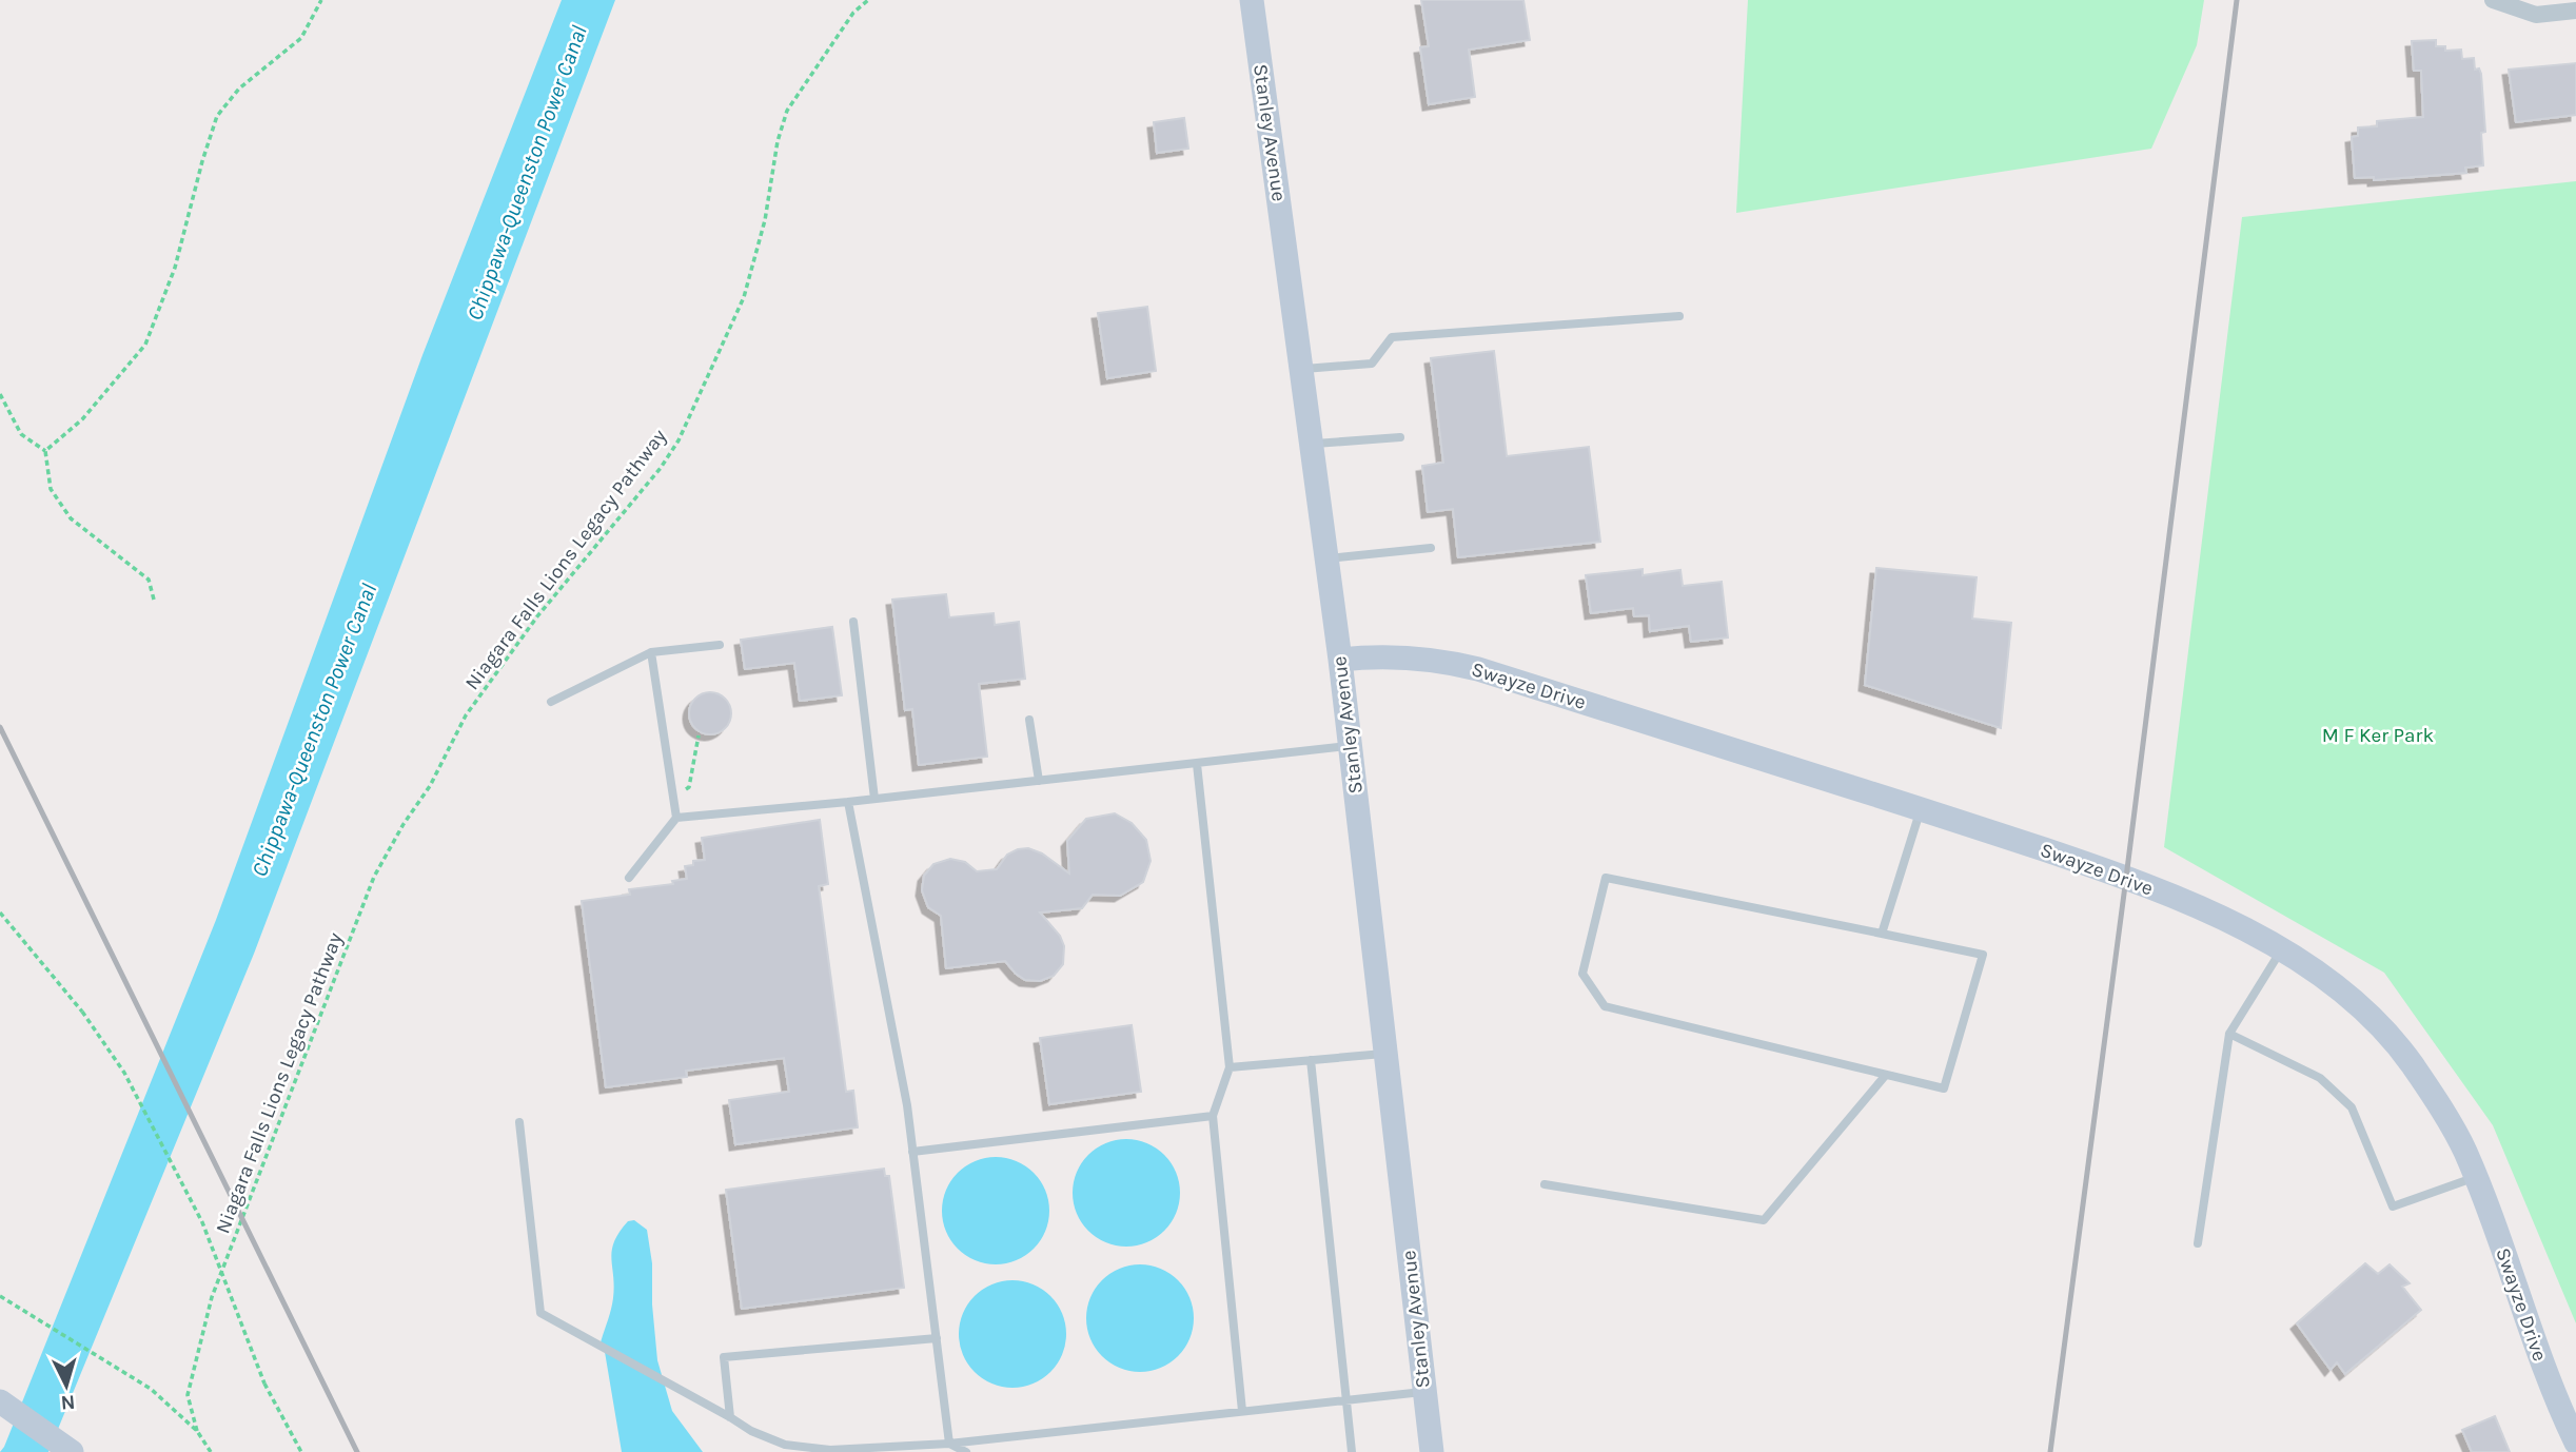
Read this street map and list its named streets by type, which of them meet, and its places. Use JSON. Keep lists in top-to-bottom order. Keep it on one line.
{"streets":{"street":["Stanley Avenue","Swayze Drive"],"path":["Niagara Falls Lions Legacy Pathway"]},"crossings":[["Stanley Avenue","Swayze Drive"]],"water":["Chippawa-Queenston Power Canal"],"parks":["M F Ker Park"],"north":"bottom"}
